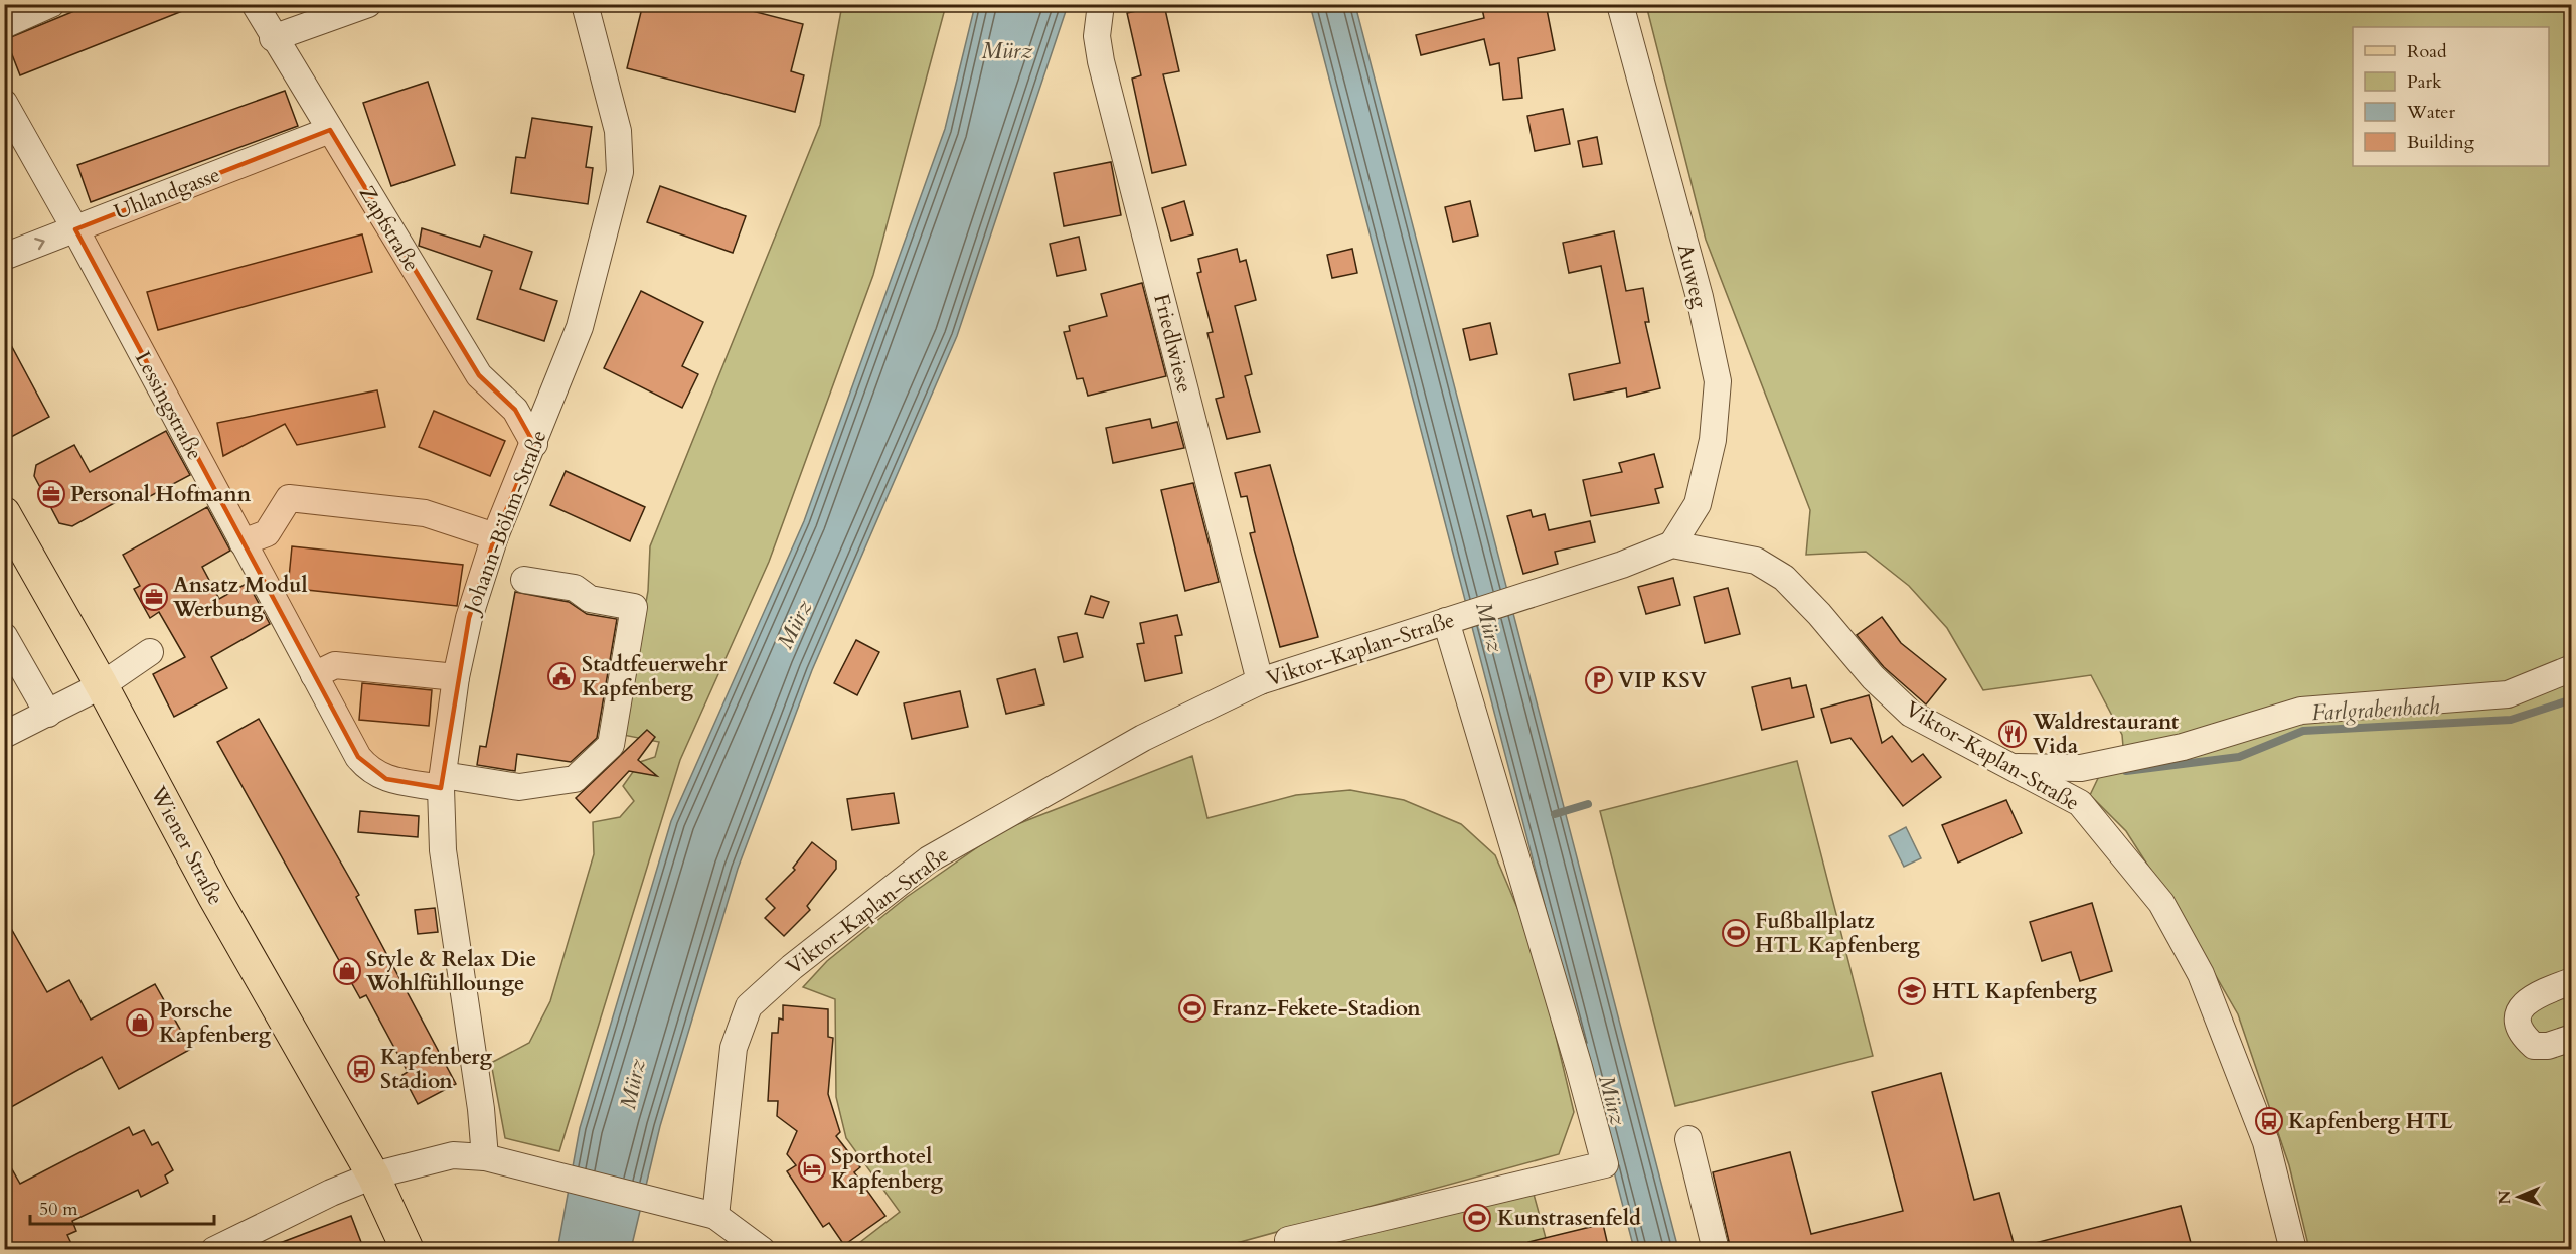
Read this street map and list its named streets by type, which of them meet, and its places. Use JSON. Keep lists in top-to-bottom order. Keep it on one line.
{"streets":{"main road":["Wiener Straße"],"street":["Uhlandgasse","Zapfstraße","Auweg","Friedlwiese","Lessingstraße","Johann-Böhm-Straße","Viktor-Kaplan-Straße"]},"crossings":[["Uhlandgasse","Zapfstraße"],["Uhlandgasse","Lessingstraße"],["Zapfstraße","Johann-Böhm-Straße"],["Auweg","Viktor-Kaplan-Straße"],["Friedlwiese","Viktor-Kaplan-Straße"],["Lessingstraße","Johann-Böhm-Straße"]],"water":["Mürz","Farlgrabenbach"],"places":{"office":["Personal Hofmann","Ansatz Modul Werbung"],"public building":["Stadtfeuerwehr Kapfenberg"],"parking":["VIP KSV"],"restaurant":["Waldrestaurant Vida"],"sports":["Fußballplatz HTL Kapfenberg","Franz-Fekete-Stadion","Kunstrasenfeld"],"shop":["Style & Relax Die Wohlfühllounge","Porsche Kapfenberg"],"school or university":["HTL Kapfenberg"],"bus stop":["Kapfenberg Stadion","Kapfenberg HTL"],"hotel":["Sporthotel Kapfenberg"]},"legend":["Road","Park","Water","Building"],"scale_bar":"50 m","north":"left"}
